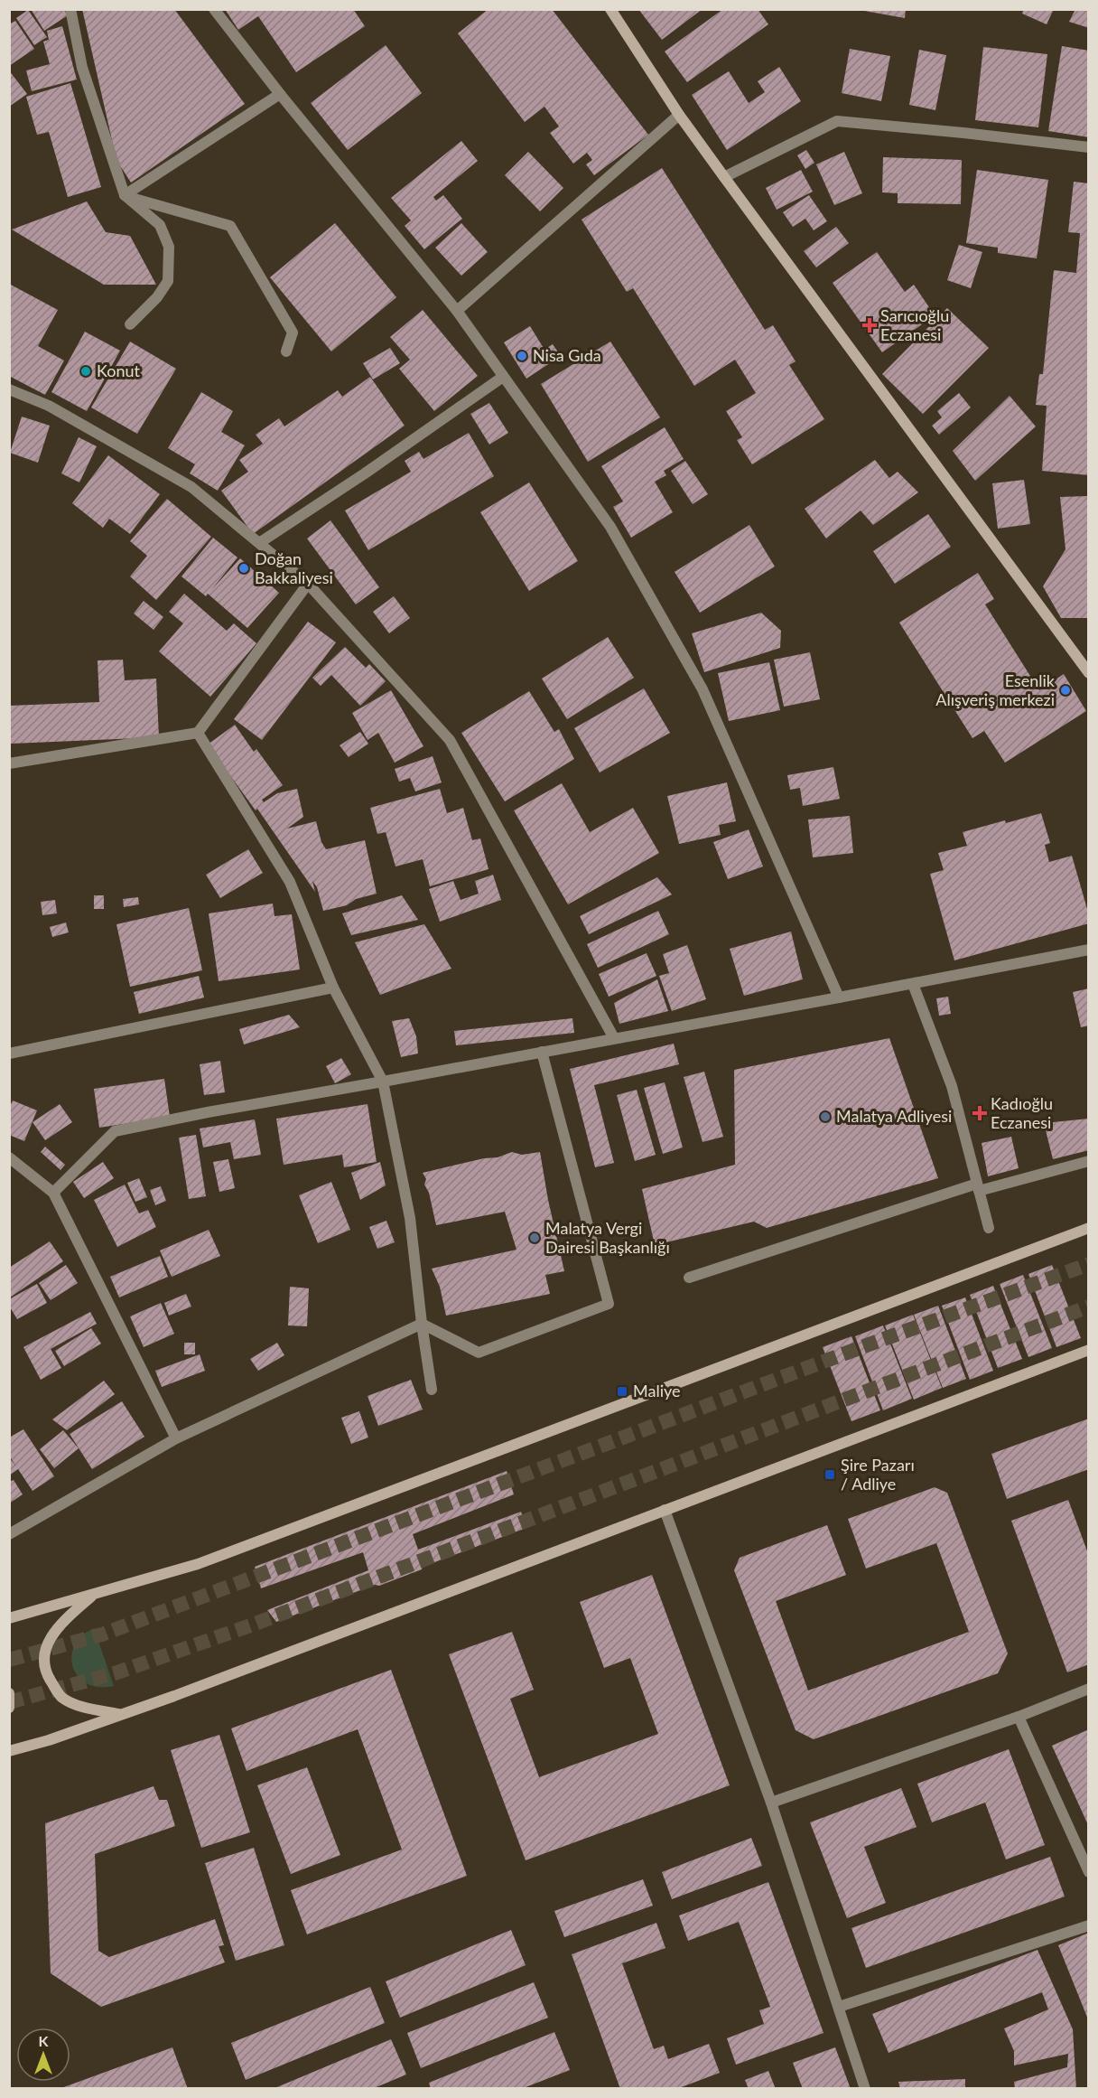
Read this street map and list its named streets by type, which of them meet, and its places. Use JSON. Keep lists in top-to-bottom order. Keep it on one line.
{"places":{"health":["Sarıcıoğlu Eczanesi","Kadıoğlu Eczanesi"],"other":["Nisa Gıda","Konut","Doğan Bakkaliyesi","Esenlik Alışveriş merkezi","Malatya Adliyesi","Malatya Vergi Dairesi Başkanlığı"],"transit":["Maliye","Şire Pazarı / Adliye"]},"north":"top"}
